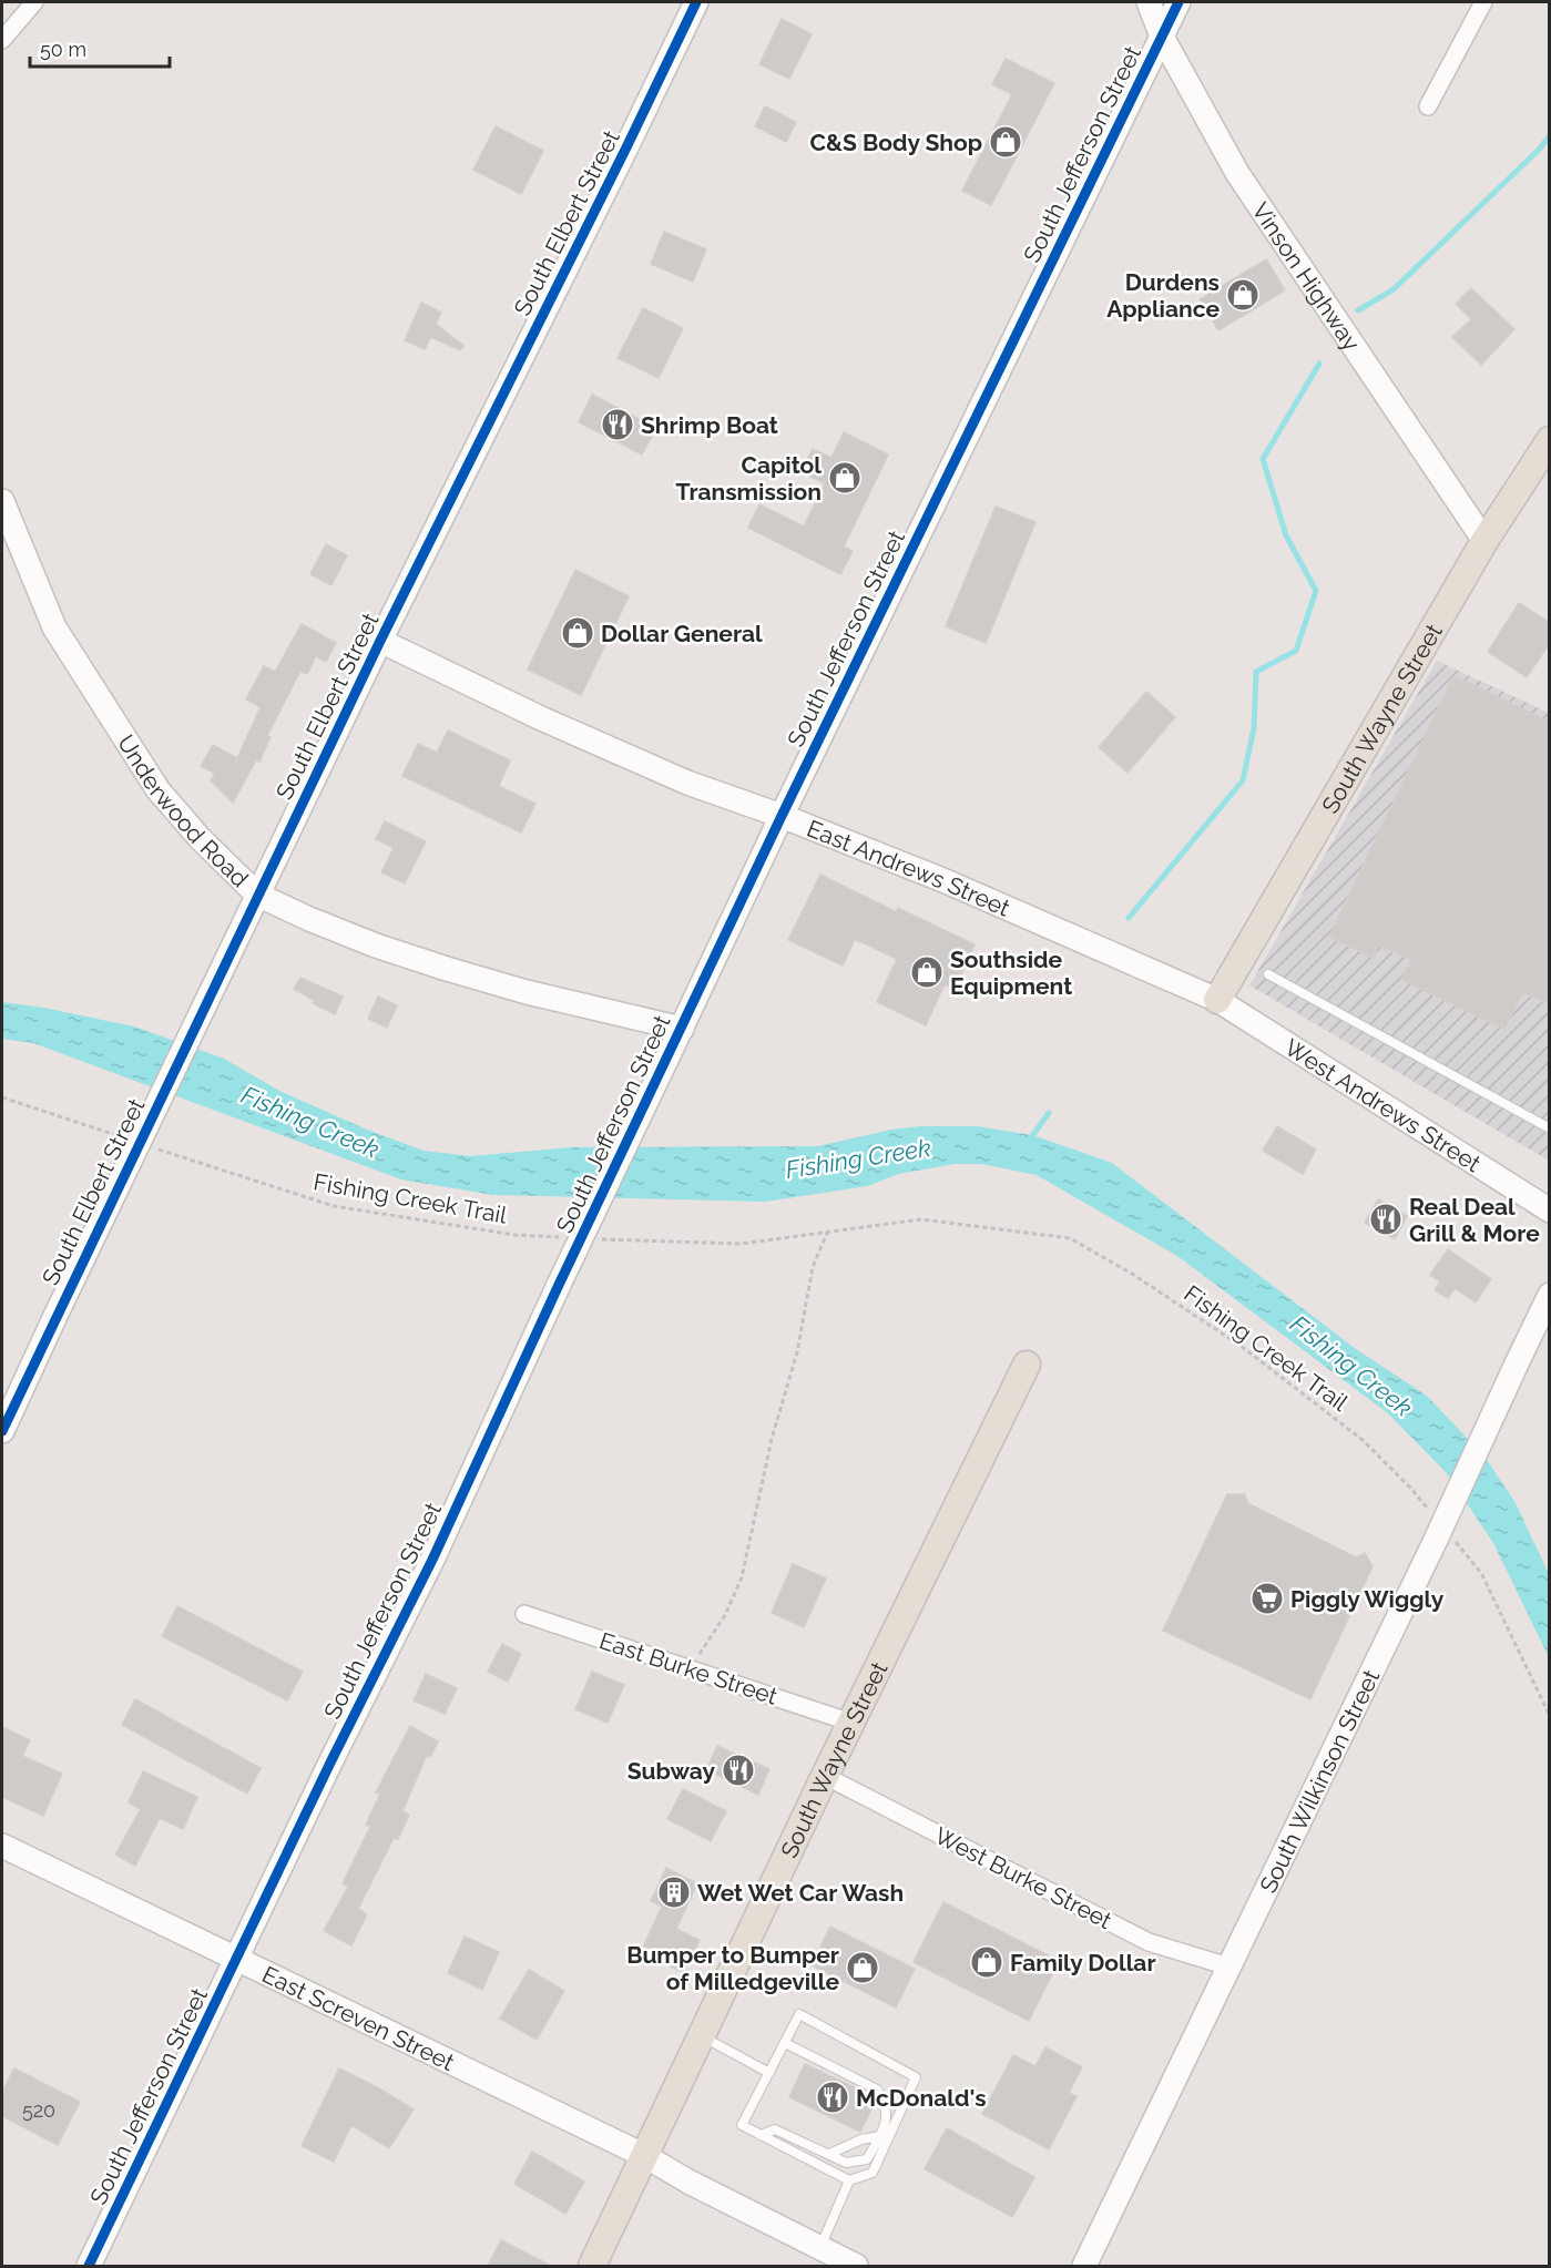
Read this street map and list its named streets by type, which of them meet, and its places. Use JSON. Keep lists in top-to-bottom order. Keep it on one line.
{"streets":{"main road":["South Wayne Street"],"street":["South Jefferson Street","South Elbert Street","Vinson Highway","Underwood Road","East Andrews Street","West Andrews Street","East Burke Street","South Wilkinson Street","West Burke Street","East Screven Street"],"path":["Fishing Creek Trail"]},"crossings":[["South Jefferson Street","Vinson Highway"],["South Jefferson Street","Underwood Road"],["South Jefferson Street","East Andrews Street"],["South Jefferson Street","East Screven Street"],["South Elbert Street","Underwood Road"],["South Elbert Street","East Andrews Street"],["Vinson Highway","South Wayne Street"],["South Wayne Street","East Andrews Street"],["South Wayne Street","West Andrews Street"],["South Wayne Street","East Burke Street"],["South Wayne Street","West Burke Street"],["South Wayne Street","East Screven Street"],["East Andrews Street","West Andrews Street"],["Fishing Creek Trail","South Wilkinson Street"],["South Wilkinson Street","West Burke Street"]],"water":["Fishing Creek"],"places":{"shop":["C&S Body Shop","Durdens Appliance","Capitol Transmission","Dollar General","Southside Equipment","Family Dollar","Bumper to Bumper of Milledgeville"],"restaurant":["Shrimp Boat","Real Deal Grill & More","Subway","McDonald's"],"supermarket":["Piggly Wiggly"],"building":["Wet Wet Car Wash"]},"house_numbers":["520"],"scale_bar":"50 m"}
